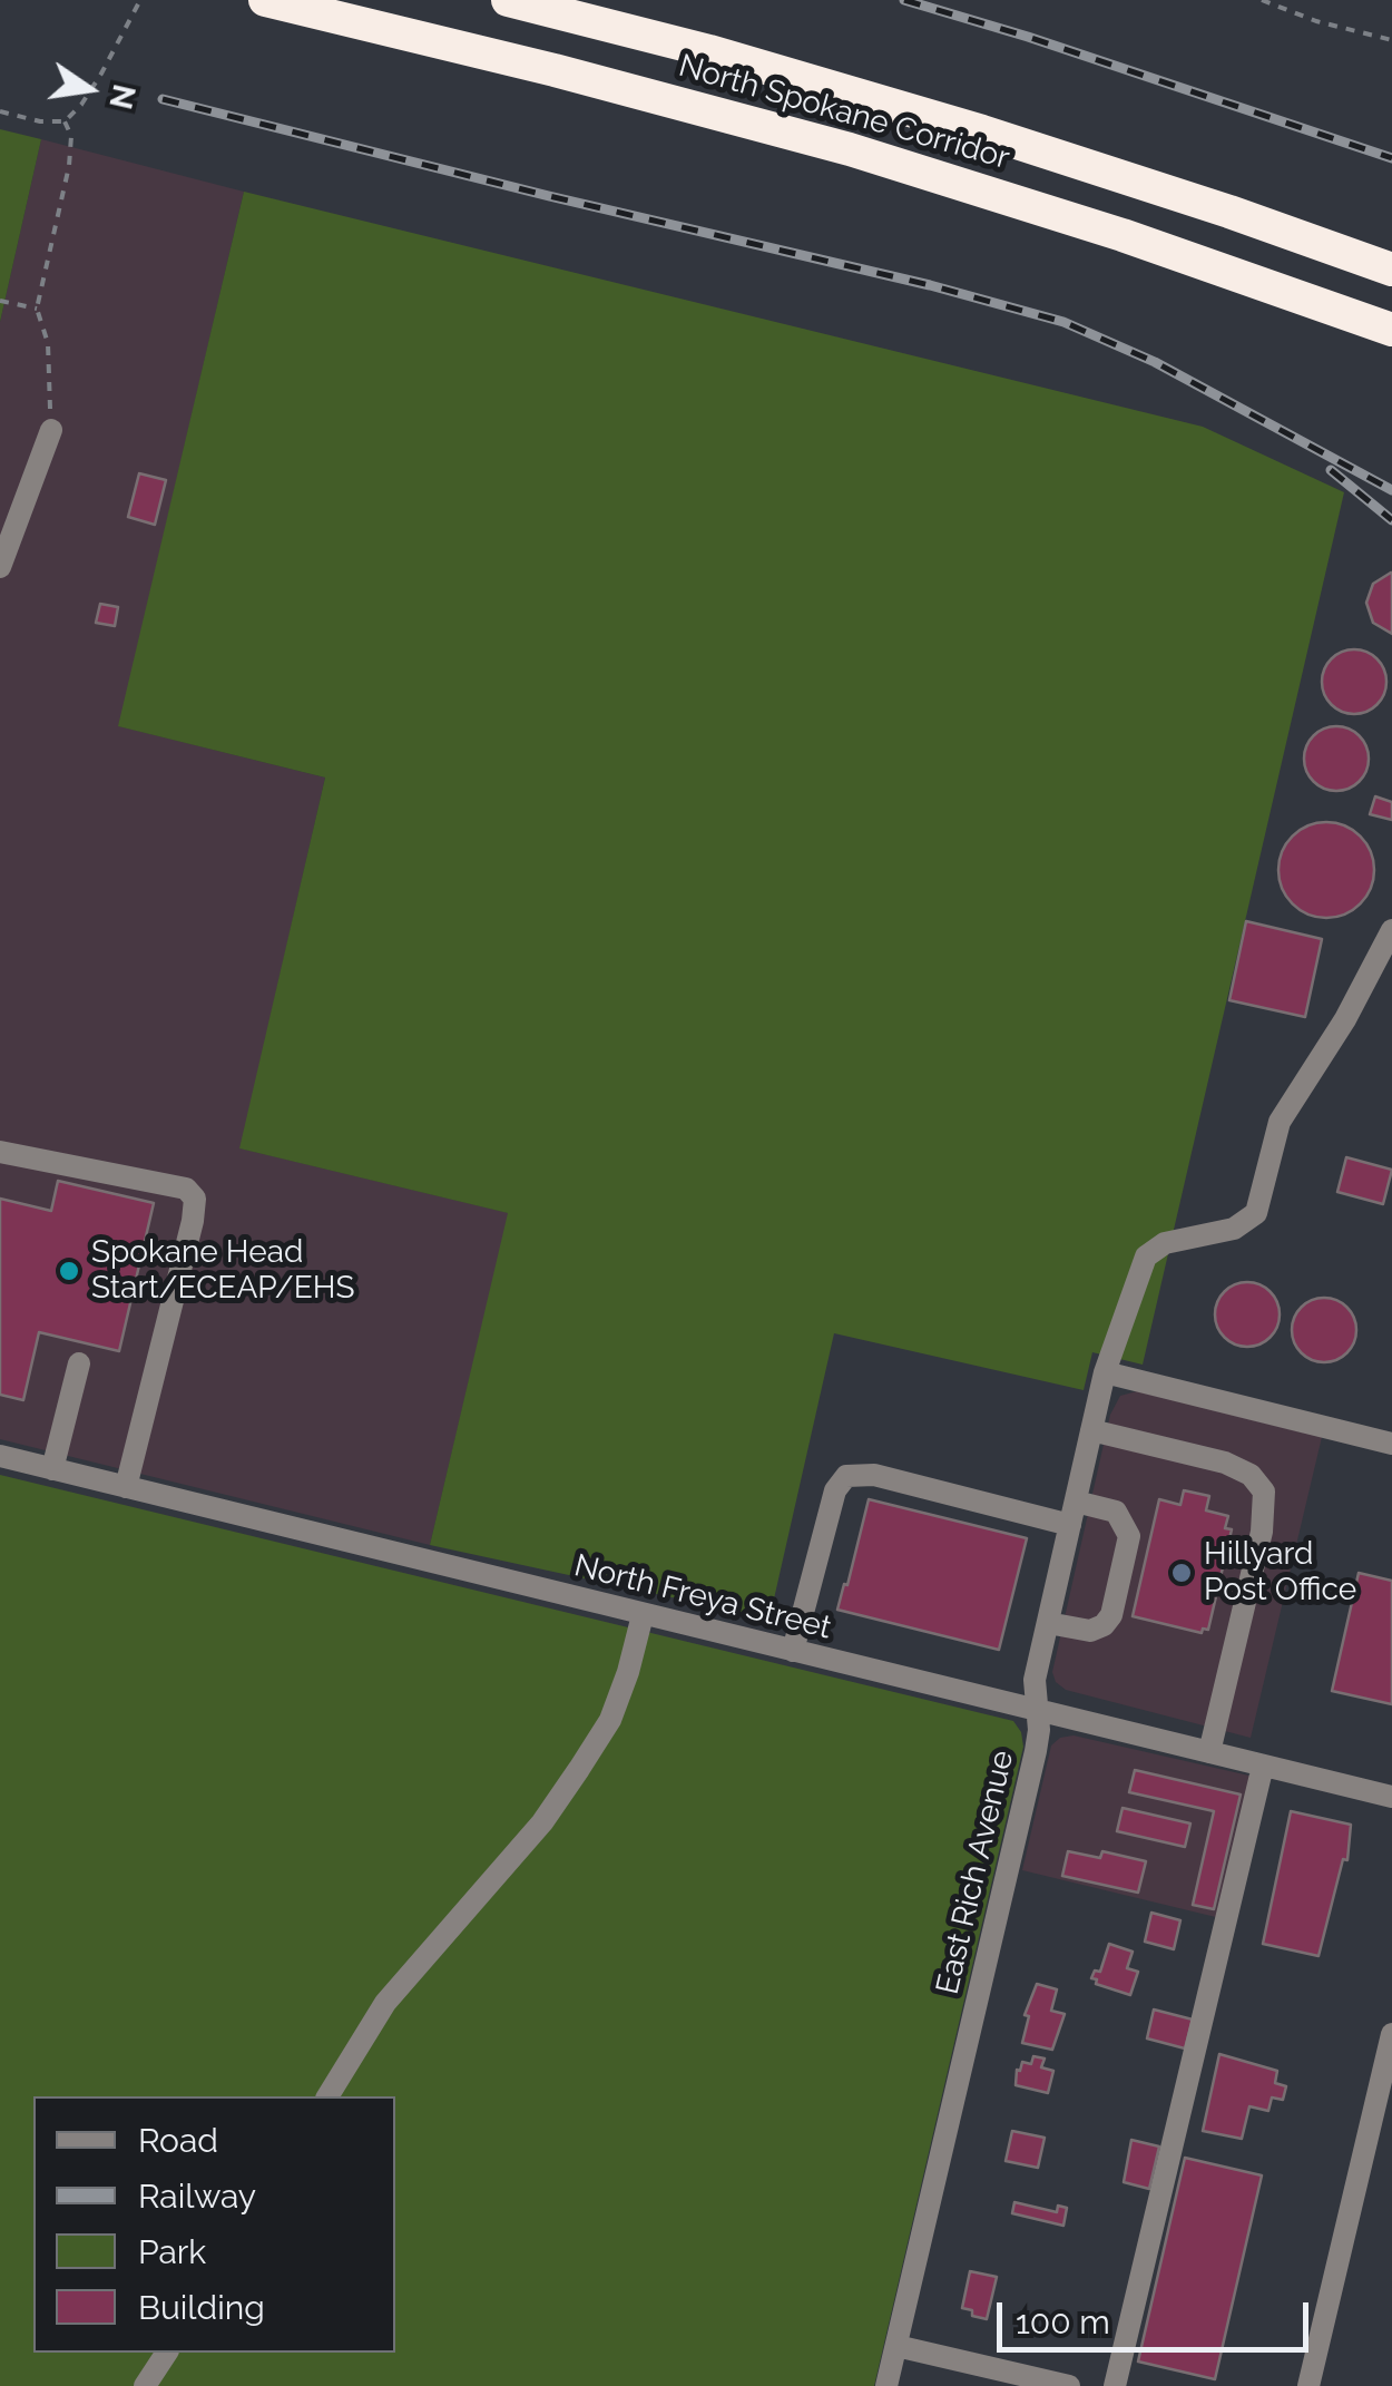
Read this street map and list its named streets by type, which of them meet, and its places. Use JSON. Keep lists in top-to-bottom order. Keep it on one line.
{"streets":{"highway":["North Spokane Corridor"],"street":["North Freya Street","East Rich Avenue"]},"crossings":[["North Freya Street","East Rich Avenue"]],"places":["Spokane Head Start/ECEAP/EHS","Hillyard Post Office"],"legend":["Road","Railway","Park","Building"],"scale_bar":"100 m","north":"right"}
